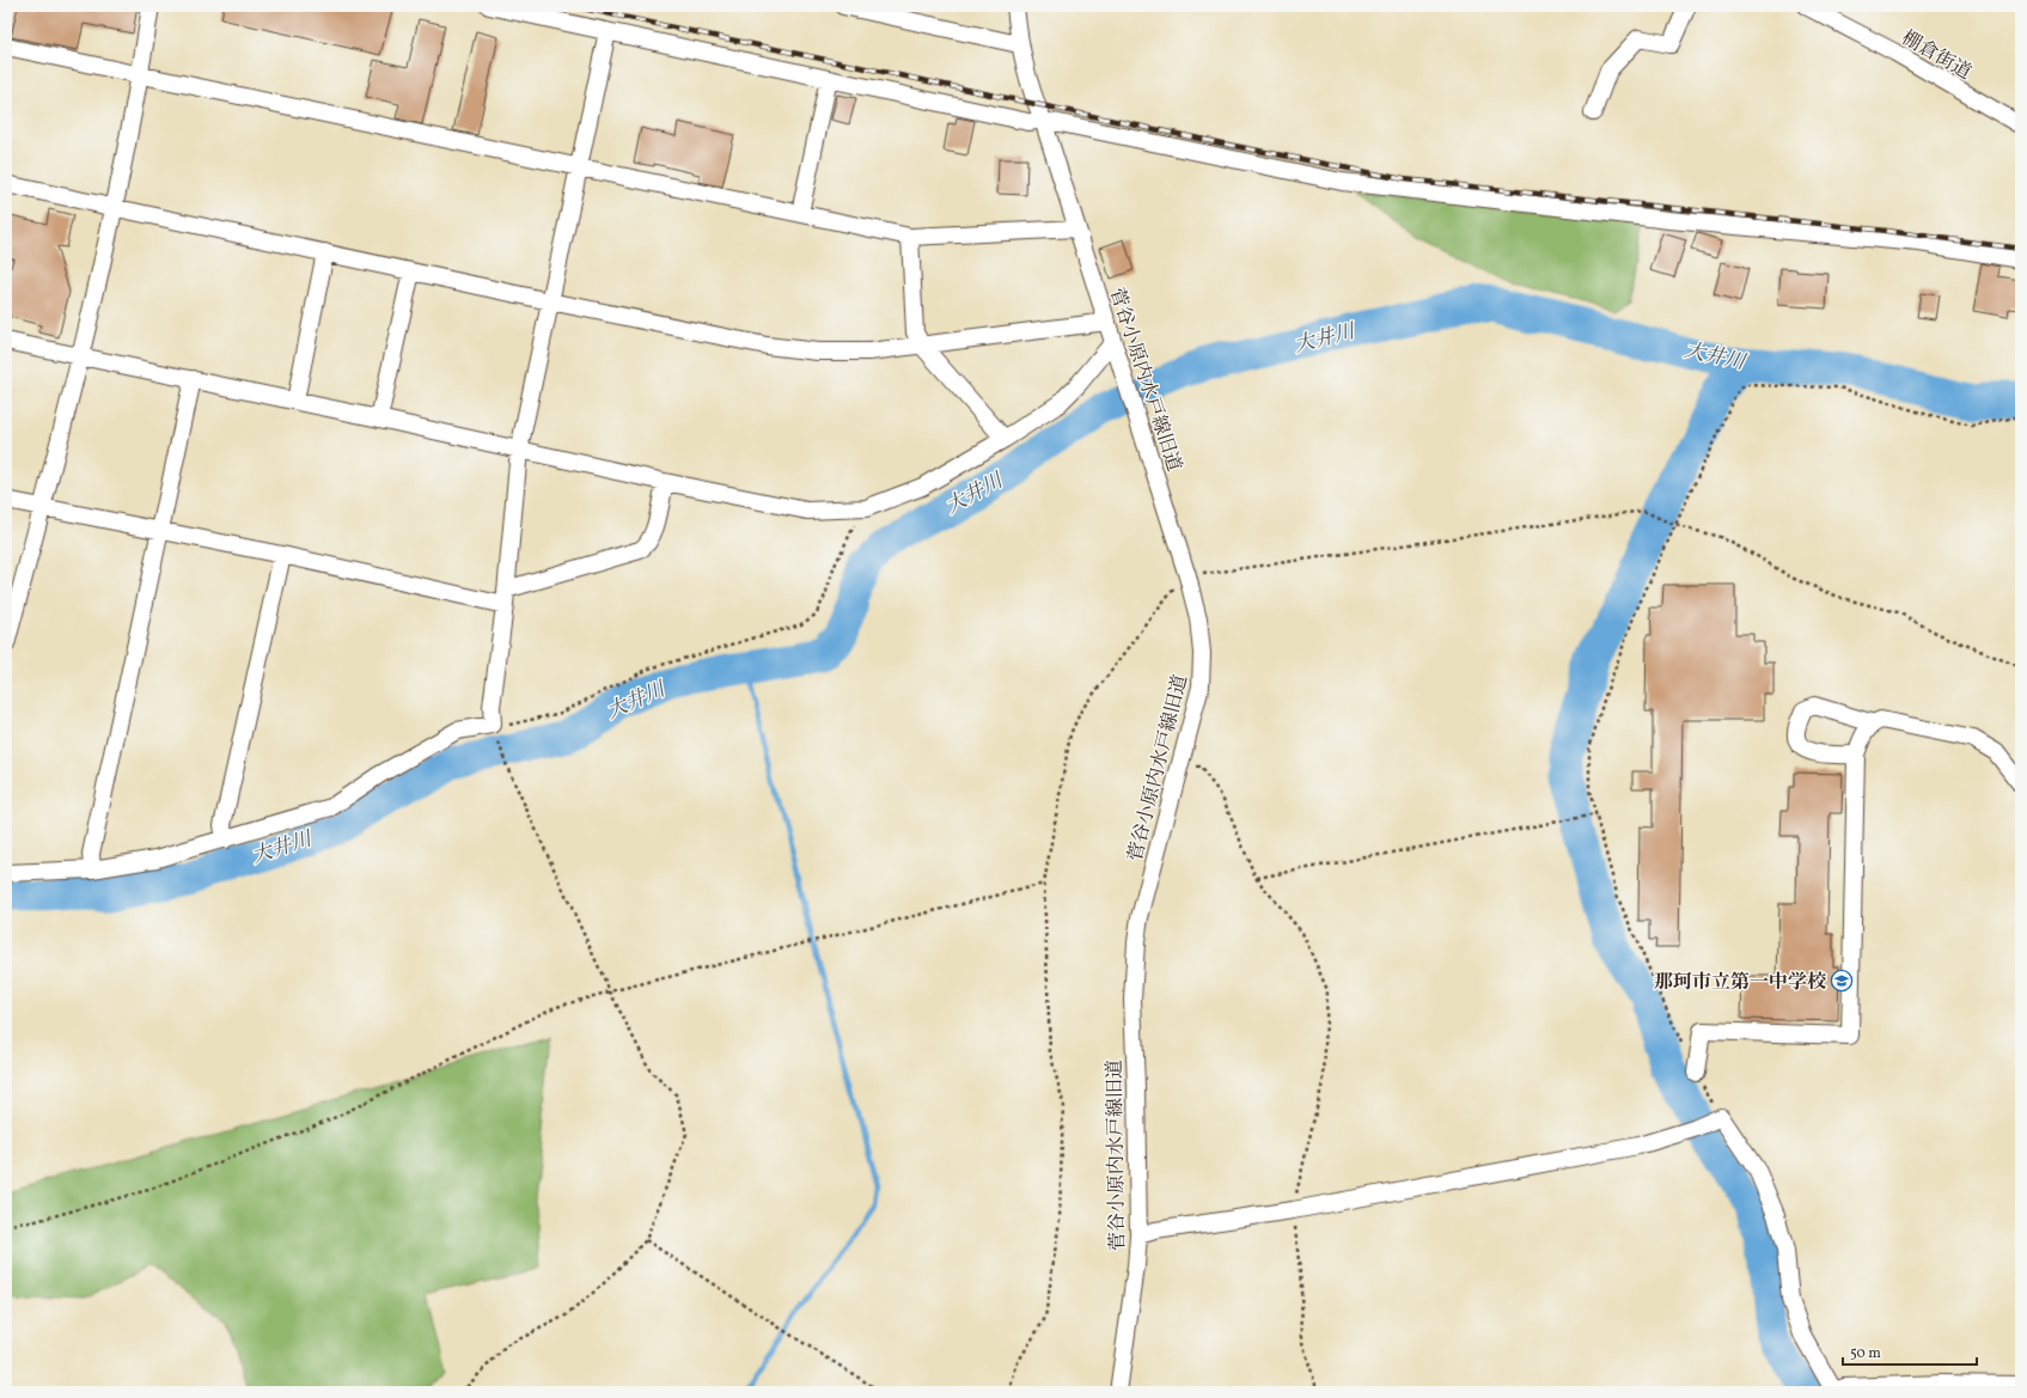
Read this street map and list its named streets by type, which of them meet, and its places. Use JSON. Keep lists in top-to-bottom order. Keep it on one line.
{"streets":{"street":["棚倉街道","菅谷小原内水戸線旧道"]},"water":["大井川"],"places":{"school or university":["那珂市立第一中学校"]},"scale_bar":"50 m"}
